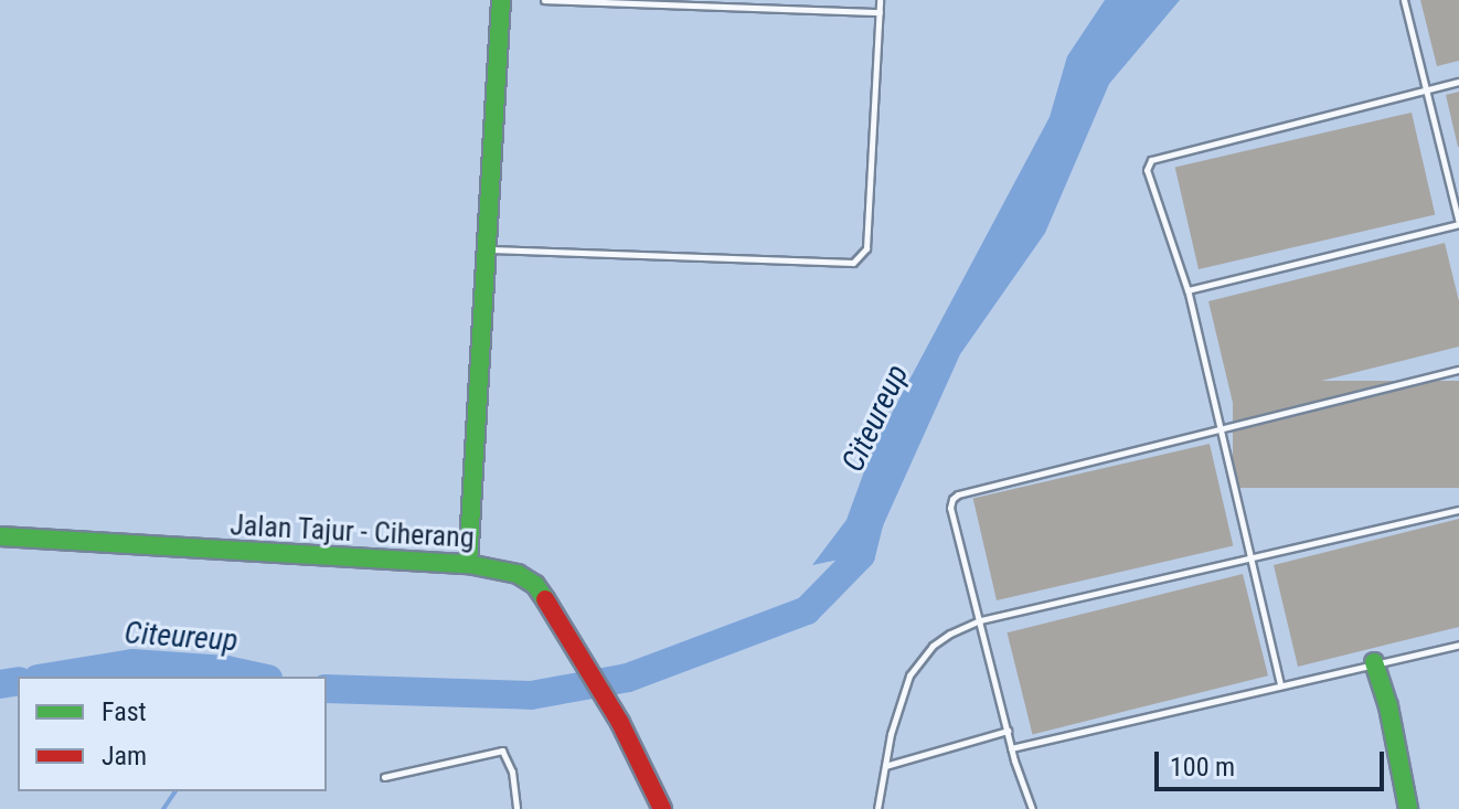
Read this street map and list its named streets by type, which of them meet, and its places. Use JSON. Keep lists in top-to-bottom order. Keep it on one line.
{"streets":{"main road":["Jalan Tajur - Ciherang"]},"water":["Citeureup"],"legend":["Fast","Jam"],"scale_bar":"100 m"}
